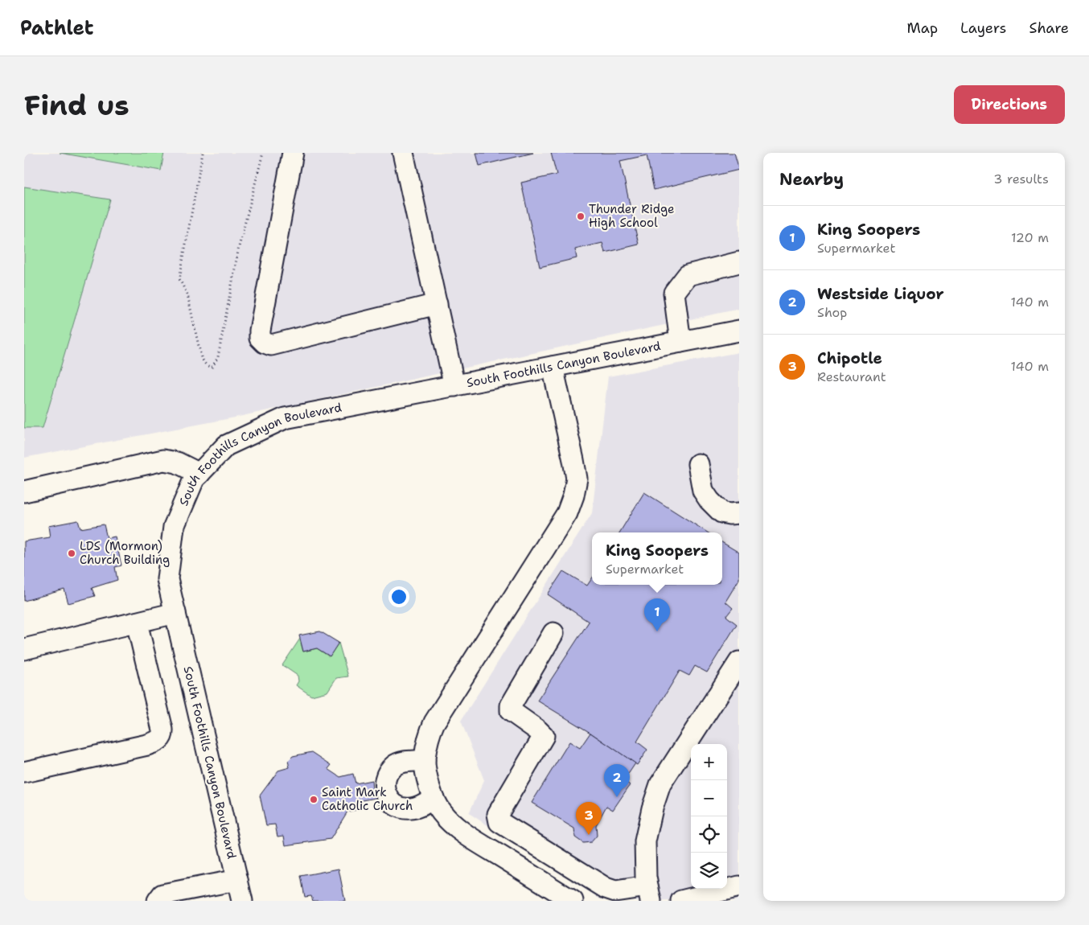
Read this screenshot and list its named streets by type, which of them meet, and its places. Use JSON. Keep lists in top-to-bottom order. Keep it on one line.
{"streets":{"street":["South Foothills Canyon Boulevard"]},"places":["Thunder Ridge High School","LDS (Mormon) Church Building","Saint Mark Catholic Church"],"page":{"header":"Pathlet","nav":["Map","Layers","Share"],"buttons":"Directions","title":"Find us","heading":["Nearby","3 results"],"list":[{"mark":"1","name":"King Soopers","note":"Supermarket","value":"120 m"},{"mark":"2","name":"Westside Liquor","note":"Shop","value":"140 m"},{"mark":"3","name":"Chipotle","note":"Restaurant","value":"140 m"}],"popup":["King Soopers","Supermarket"],"pins":["1","2","3"],"map_buttons":["+","−"]}}
